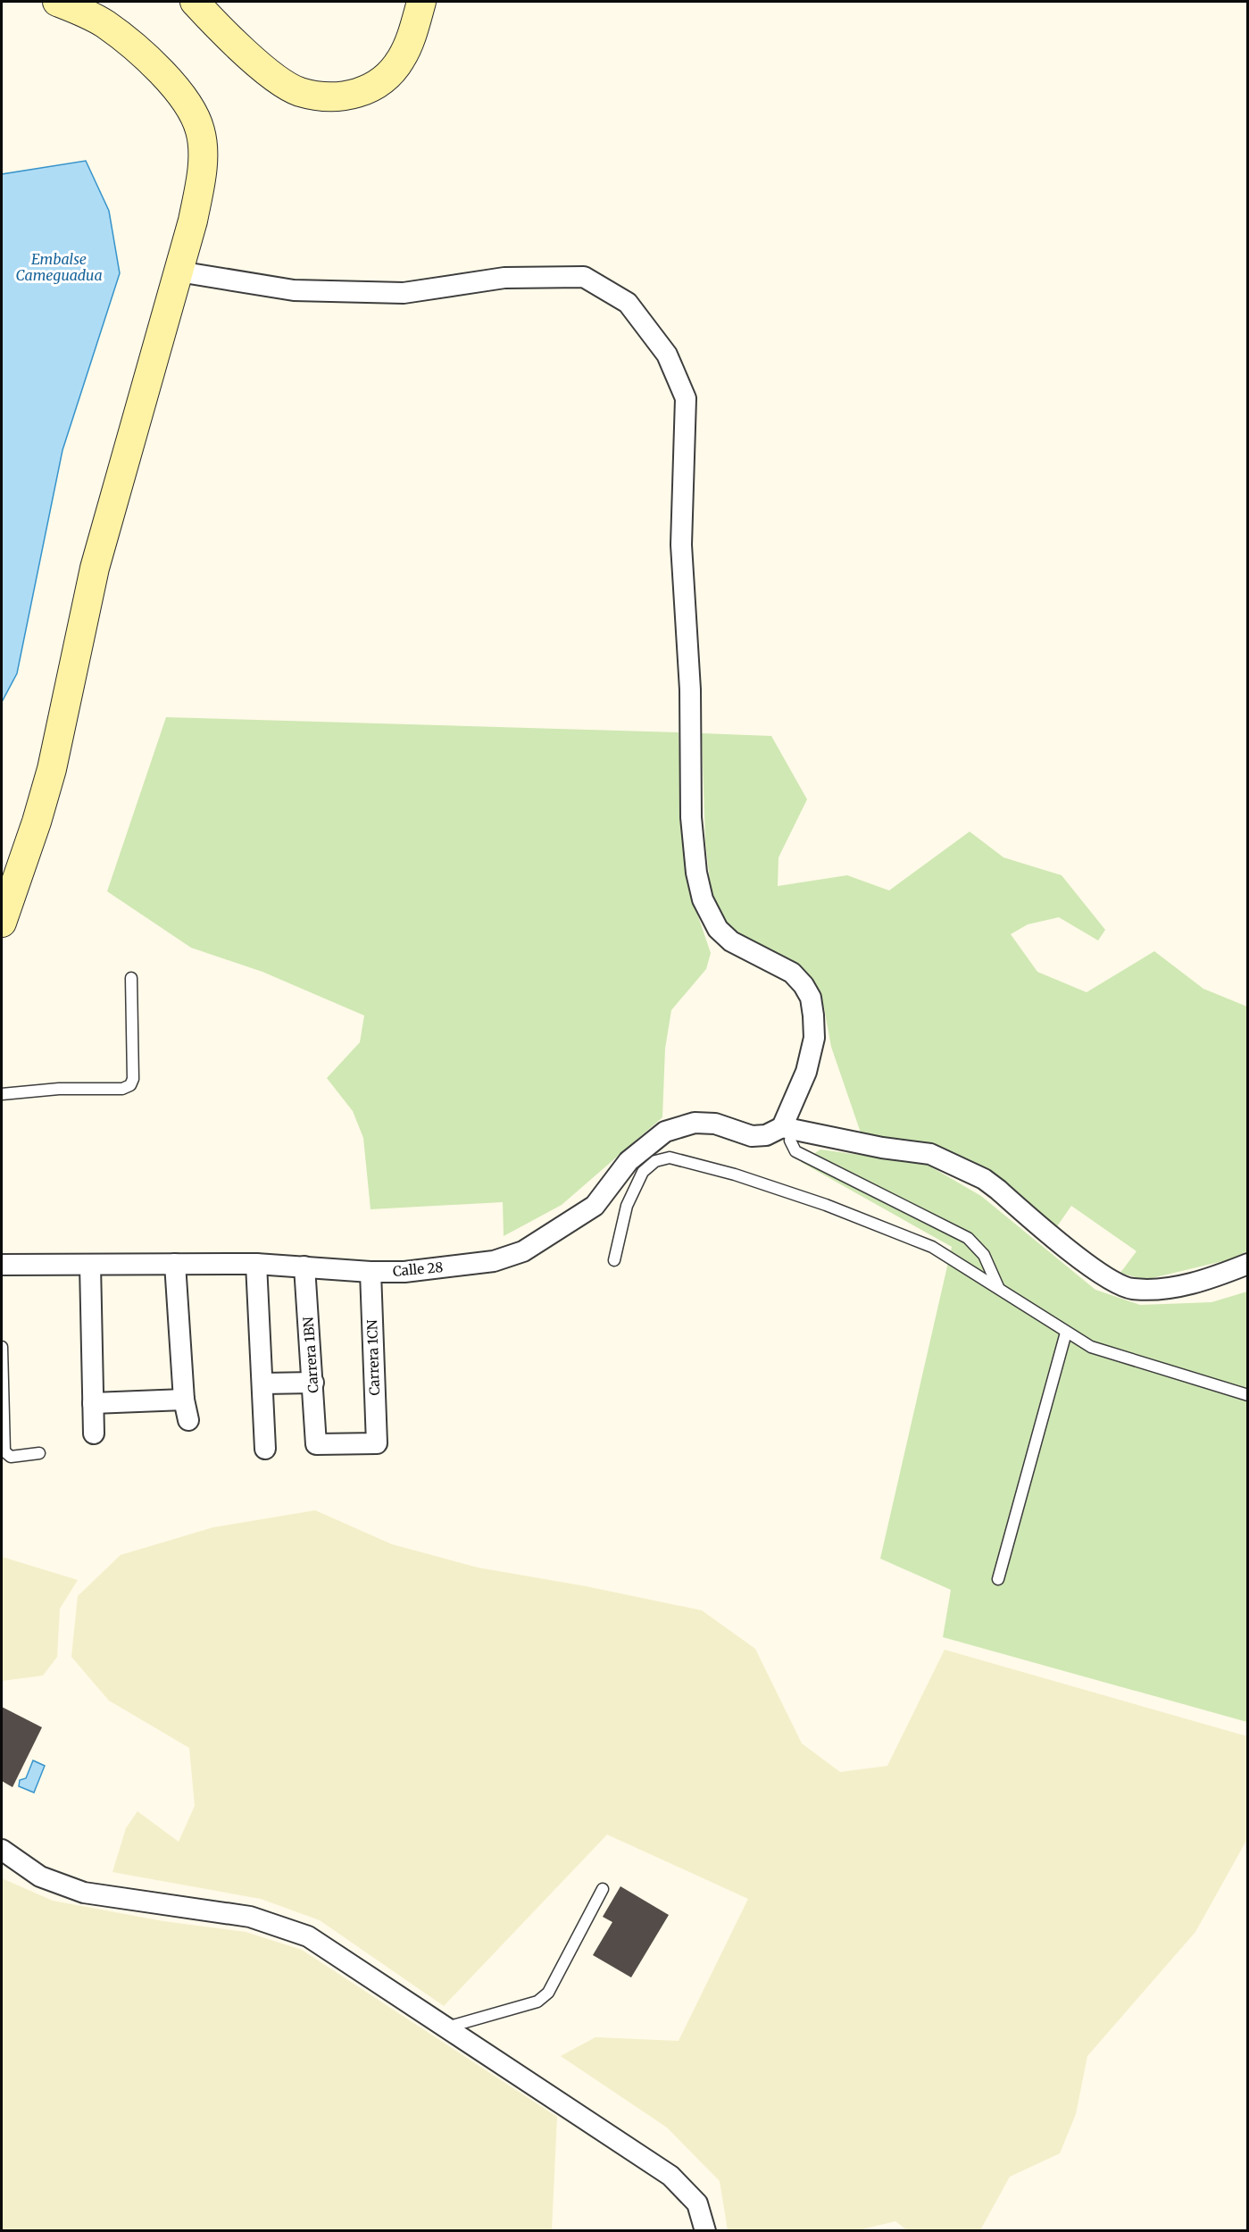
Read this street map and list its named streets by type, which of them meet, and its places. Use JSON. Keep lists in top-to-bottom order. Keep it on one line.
{"streets":{"street":["Calle 28","Carrera 1BN","Carrera 1CN"]},"crossings":[["Calle 28","Carrera 1BN"],["Calle 28","Carrera 1CN"],["Carrera 1BN","Carrera 1CN"]],"water":["Embalse Cameguadua"]}
